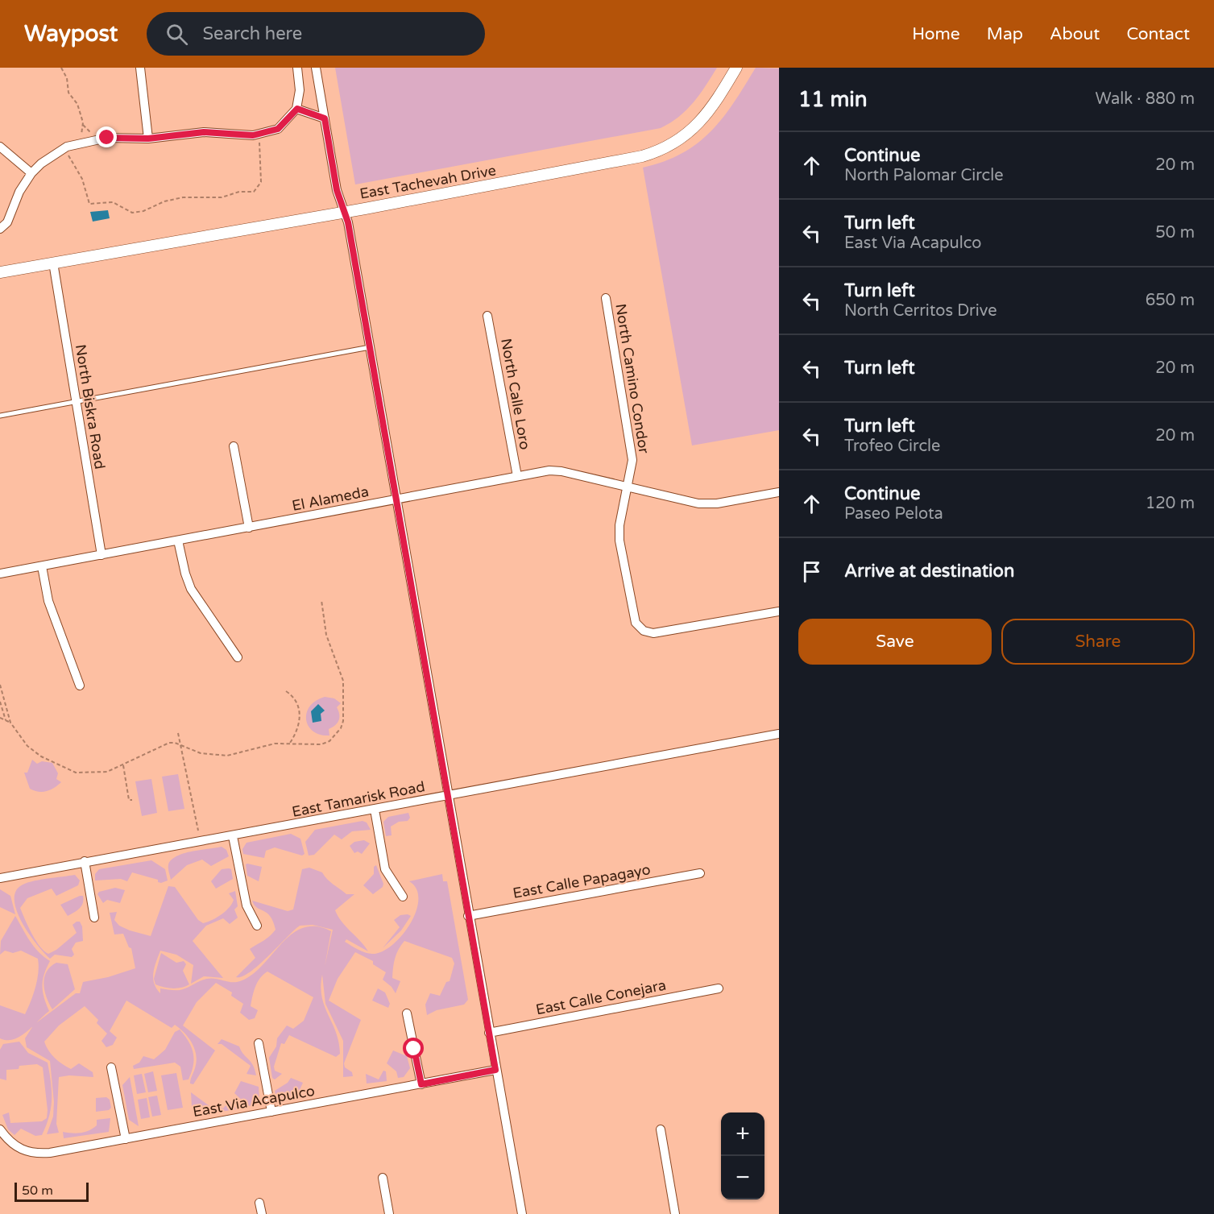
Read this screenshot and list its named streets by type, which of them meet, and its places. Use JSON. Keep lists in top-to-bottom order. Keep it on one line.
{"streets":{"street":["East Tachevah Drive","North Camino Condor","North Calle Loro","North Biskra Road","El Alameda","East Tamarisk Road","East Calle Papagayo","East Calle Conejara","East Via Acapulco"]},"crossings":[["East Tachevah Drive","North Biskra Road"],["North Camino Condor","El Alameda"],["North Calle Loro","El Alameda"],["North Biskra Road","El Alameda"]],"scale_bar":"50 m","page":{"header":"Waypost","search":"Search here","nav":["Home","Map","About","Contact"],"heading":["11 min","Walk · 880 m"],"list":[["Continue","North Palomar Circle","20 m"],["Turn left","East Via Acapulco","50 m"],["Turn left","North Cerritos Drive","650 m"],["Turn left","20 m"],["Turn left","Trofeo Circle","20 m"],["Continue","Paseo Pelota","120 m"],"Arrive at destination"],"buttons":["Save","Share"],"map_buttons":["+","−"],"scale":"50 m"}}
